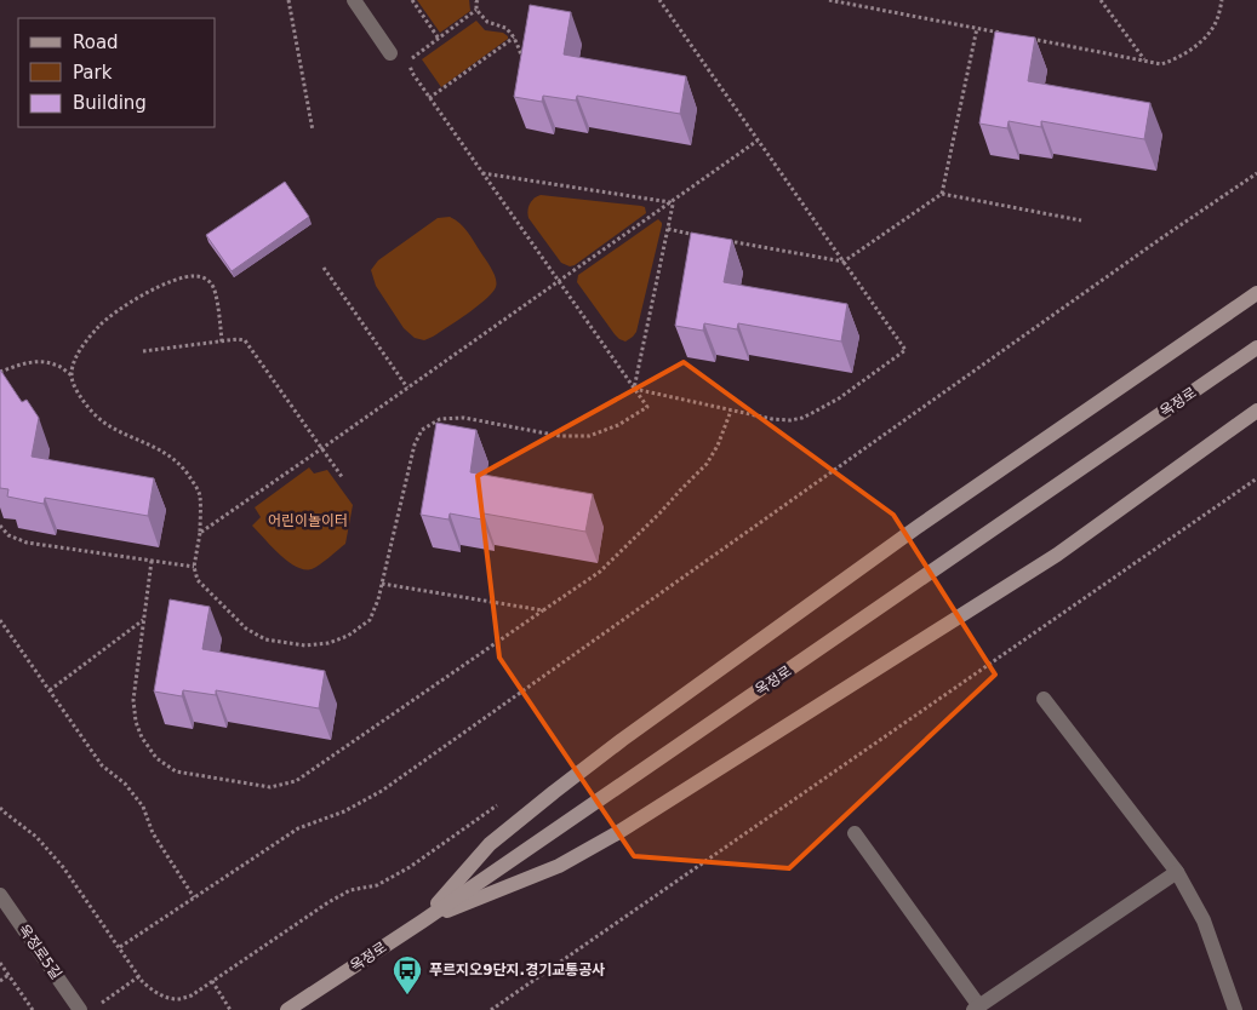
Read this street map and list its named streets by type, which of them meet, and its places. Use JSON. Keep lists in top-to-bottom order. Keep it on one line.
{"streets":{"main road":["옥정로"],"street":["옥정로5길"]},"parks":["어린이놀이터"],"places":{"bus stop":["푸르지오9단지.경기교통공사"]},"legend":["Road","Park","Building"]}
